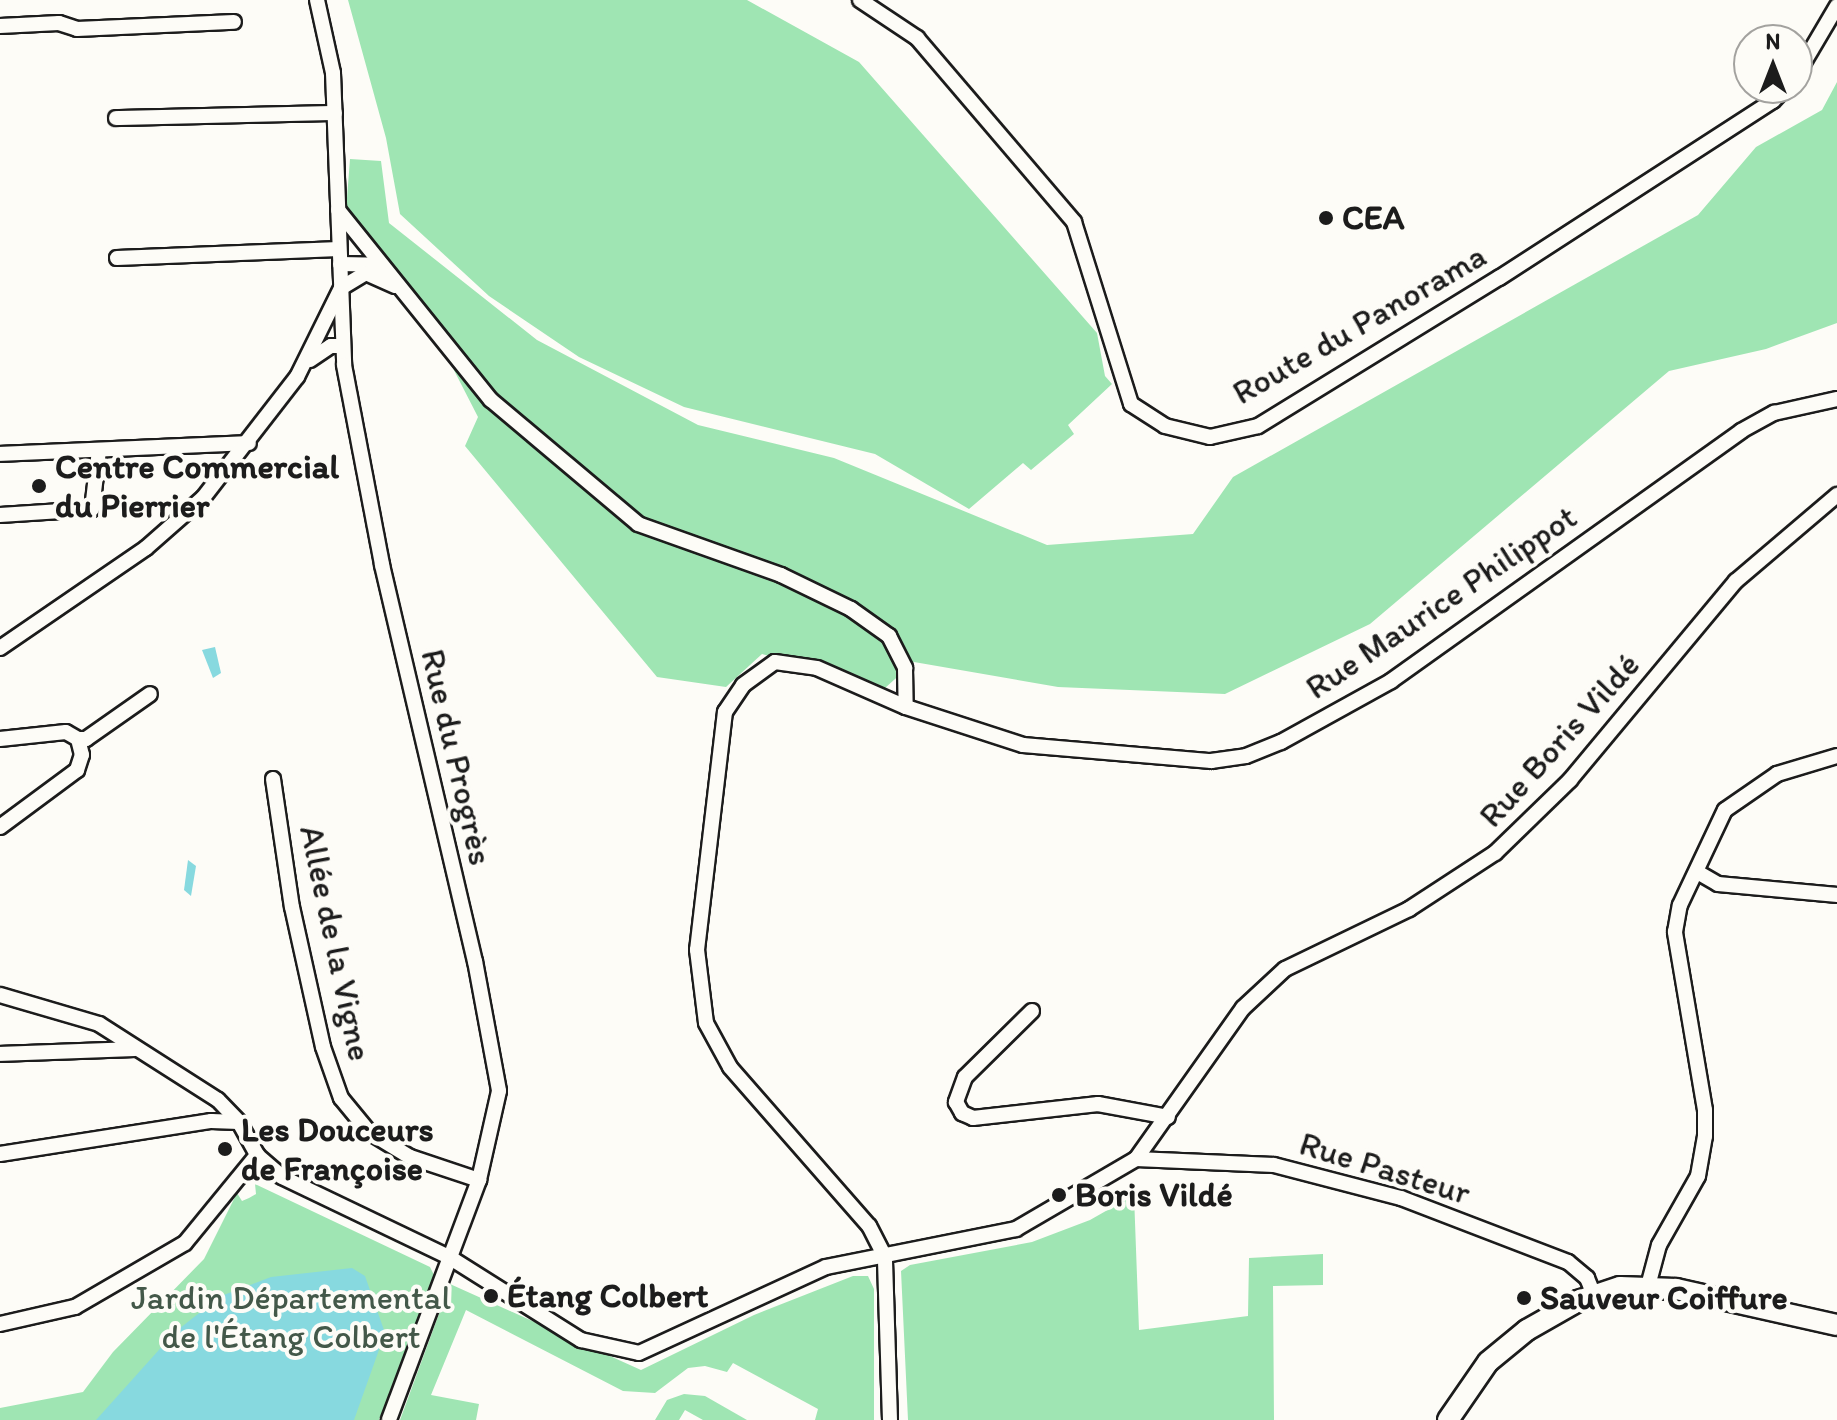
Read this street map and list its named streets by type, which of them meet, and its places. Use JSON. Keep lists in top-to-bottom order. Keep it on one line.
{"streets":{"street":["Route du Panorama","Rue Maurice Philippot","Rue Boris Vildé","Rue du Progrès","Allée de la Vigne","Rue Pasteur"]},"crossings":[["Rue Boris Vildé","Rue Pasteur"],["Rue du Progrès","Allée de la Vigne"]],"parks":["Jardin Départemental de l'Étang Colbert"],"places":["CEA","Centre Commercial du Pierrier","Les Douceurs de Françoise","Boris Vildé","Étang Colbert","Sauveur Coiffure"],"north":"top"}
